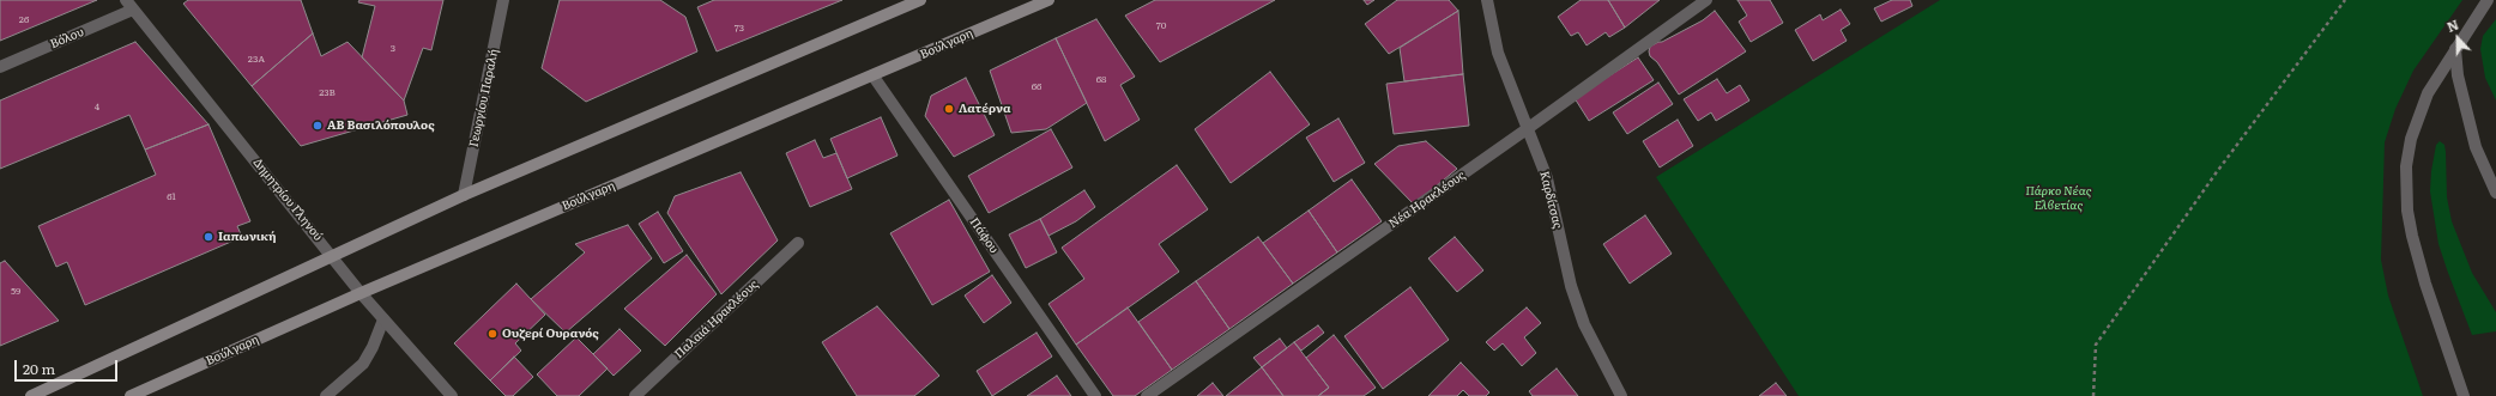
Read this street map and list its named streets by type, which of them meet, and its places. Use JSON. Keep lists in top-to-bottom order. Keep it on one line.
{"streets":{"main road":["Βούλγαρη"],"street":["Βόλου","Γεωργίου Παραλή","Δημητρίου Γληνού","Νέα Ηρακλέους","Καρδίτσας","Πάφου","Παλαιά Ηρακλέους"]},"crossings":[["Βόλου","Δημητρίου Γληνού"],["Βούλγαρη","Δημητρίου Γληνού"],["Βούλγαρη","Πάφου"],["Νέα Ηρακλέους","Καρδίτσας"]],"parks":["Πάρκο Νέας Ελβετίας"],"places":["Λατέρνα","ΑΒ Βασιλόπουλος","Ιαπωνική","Ουζερί Ουρανός"],"house_numbers":["26","70","73","3","23Α","68","66","23Β","4","61","59"],"scale_bar":"20 m","north":"top"}
